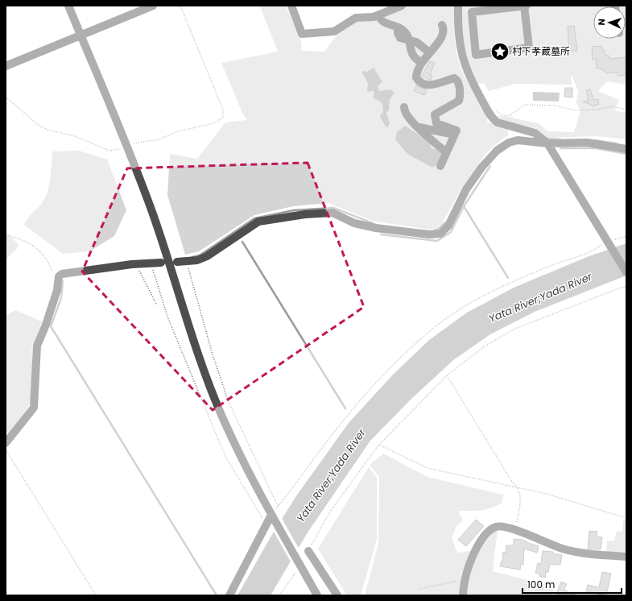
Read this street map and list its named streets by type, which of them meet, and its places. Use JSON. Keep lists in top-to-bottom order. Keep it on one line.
{"water":["Yata River;Yada River"],"places":{"place":["村下孝蔵墓所"]},"scale_bar":"100 m","north":"left"}
